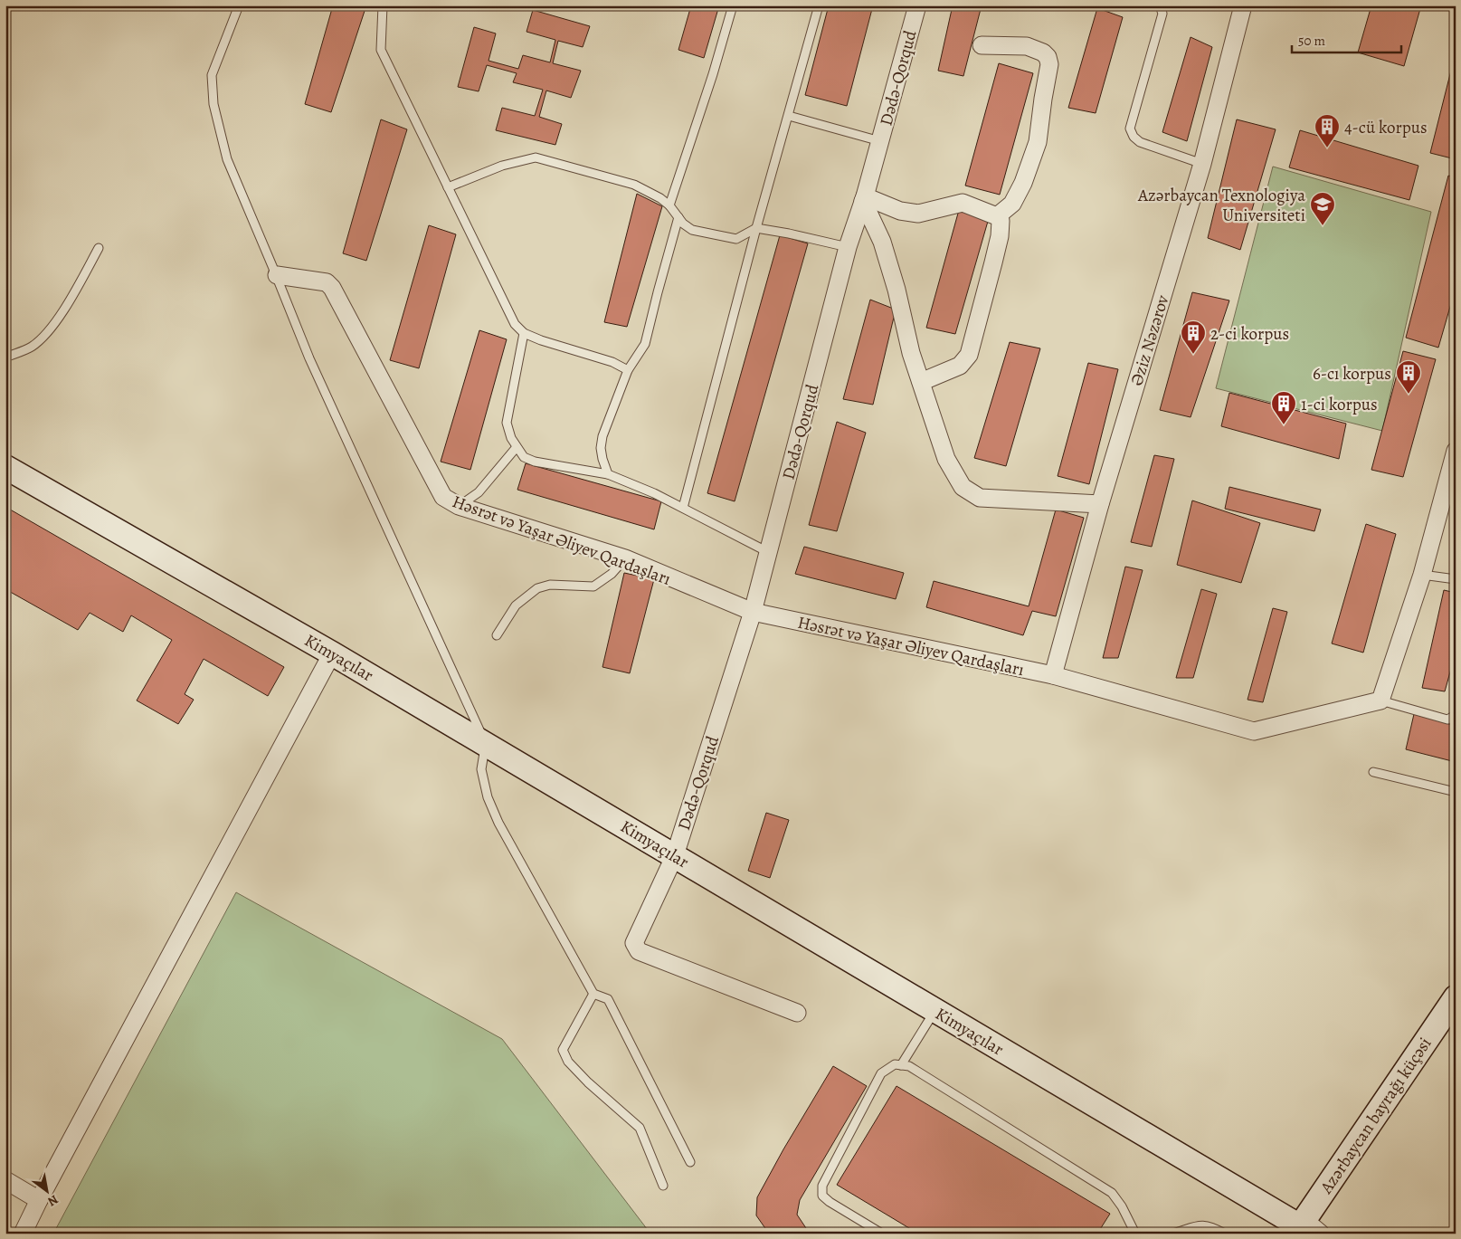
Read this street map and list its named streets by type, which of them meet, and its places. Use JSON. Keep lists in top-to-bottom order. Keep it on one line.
{"streets":{"street":["Dədə-Qorqud","Əziz Nəzərov","Həsrət və Yaşar Əliyev Qardaşları","Kimyaçılar","Azərbaycan bayrağı küçəsi"]},"crossings":[["Dədə-Qorqud","Həsrət və Yaşar Əliyev Qardaşları"],["Dədə-Qorqud","Kimyaçılar"],["Əziz Nəzərov","Həsrət və Yaşar Əliyev Qardaşları"],["Kimyaçılar","Azərbaycan bayrağı küçəsi"]],"places":{"building":["4-cü korpus","2-ci korpus","6-cı korpus","1-ci korpus"],"school or university":["Azərbaycan Texnologiya Universiteti"]},"scale_bar":"50 m","north":"bottom right"}
